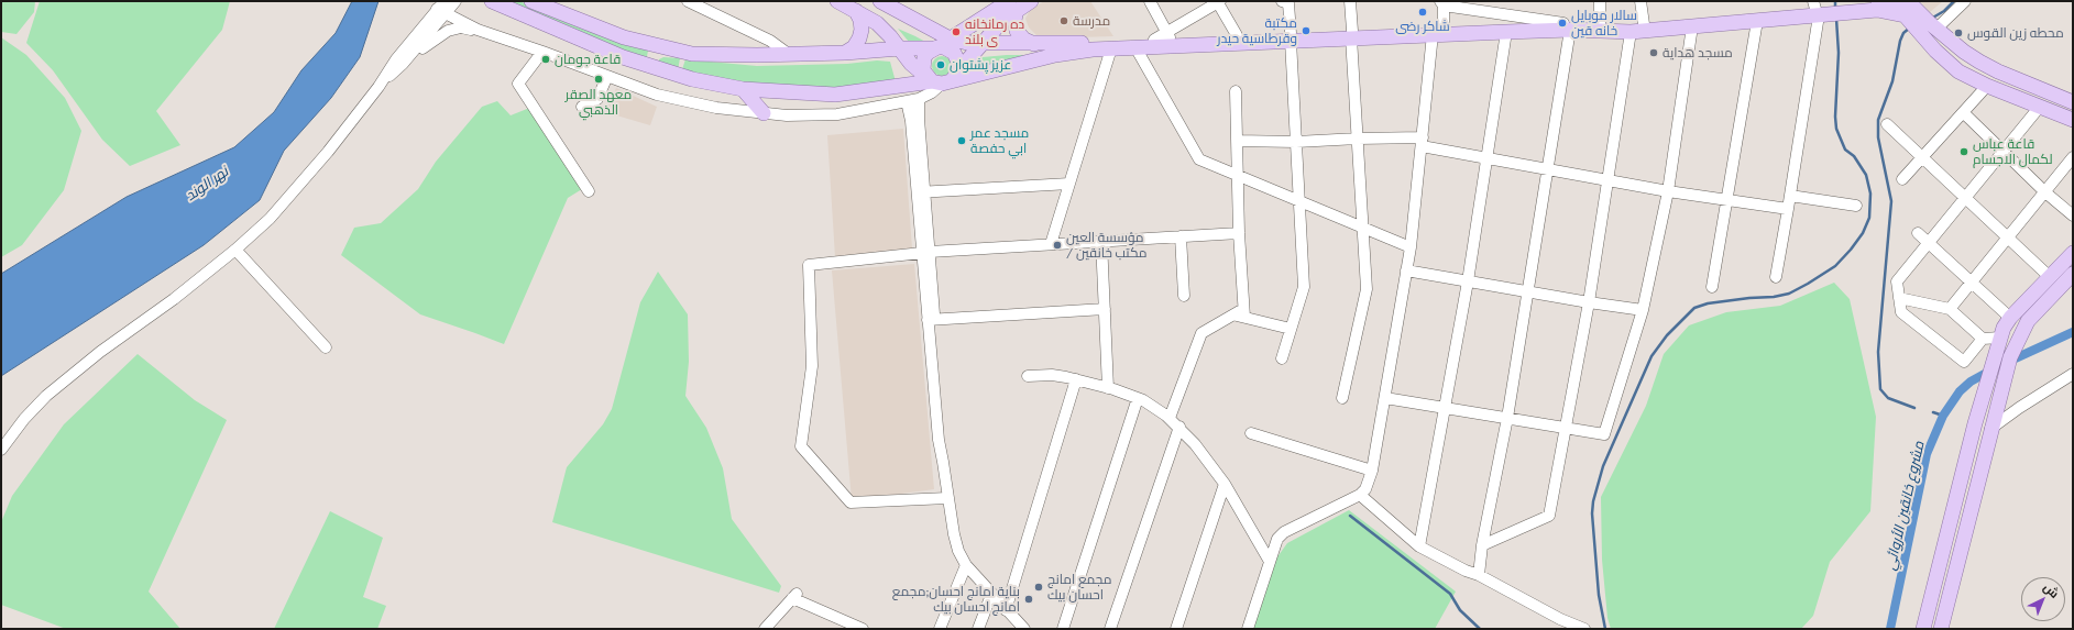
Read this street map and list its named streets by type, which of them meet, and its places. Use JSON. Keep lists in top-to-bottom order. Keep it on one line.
{"water":["نهر الوند","مشروع خانقين الأروائي"],"places":["شاكر رضى","مدرسة","سالار موبايل خانه قين","مكتبة وقرطاسية حيدر","ده رمانخانه ى بلند","محطه زين القوس","مسجد هداية","قاعة جومان","عزيز پشتوان","معهد الصقر الذهبي","مسجد عمر ابي حفصة","قاعة عباس لكمال الاجسام","مؤسسة العين / مكتب خانقين","مجمع امانج احسان بيك","بناية امانج احسان;مجمع امانج احسان بيك"],"north":"top right"}
